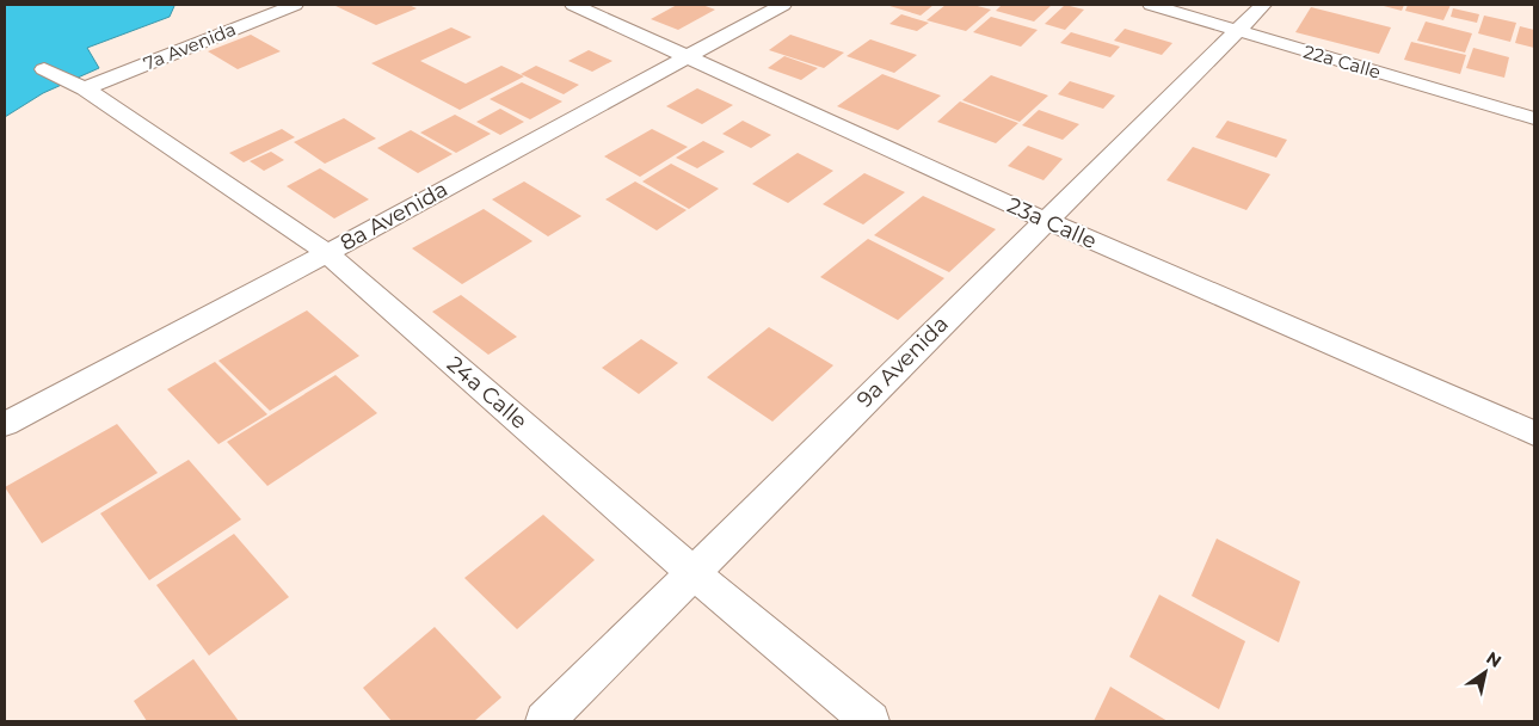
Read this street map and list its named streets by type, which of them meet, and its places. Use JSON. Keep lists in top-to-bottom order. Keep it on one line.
{"streets":{"street":["7a Avenida","22a Calle","8a Avenida","23a Calle","9a Avenida","24a Calle"]},"crossings":[["7a Avenida","24a Calle"],["22a Calle","9a Avenida"],["8a Avenida","23a Calle"],["8a Avenida","24a Calle"],["23a Calle","9a Avenida"],["9a Avenida","24a Calle"]],"north":"top right"}
